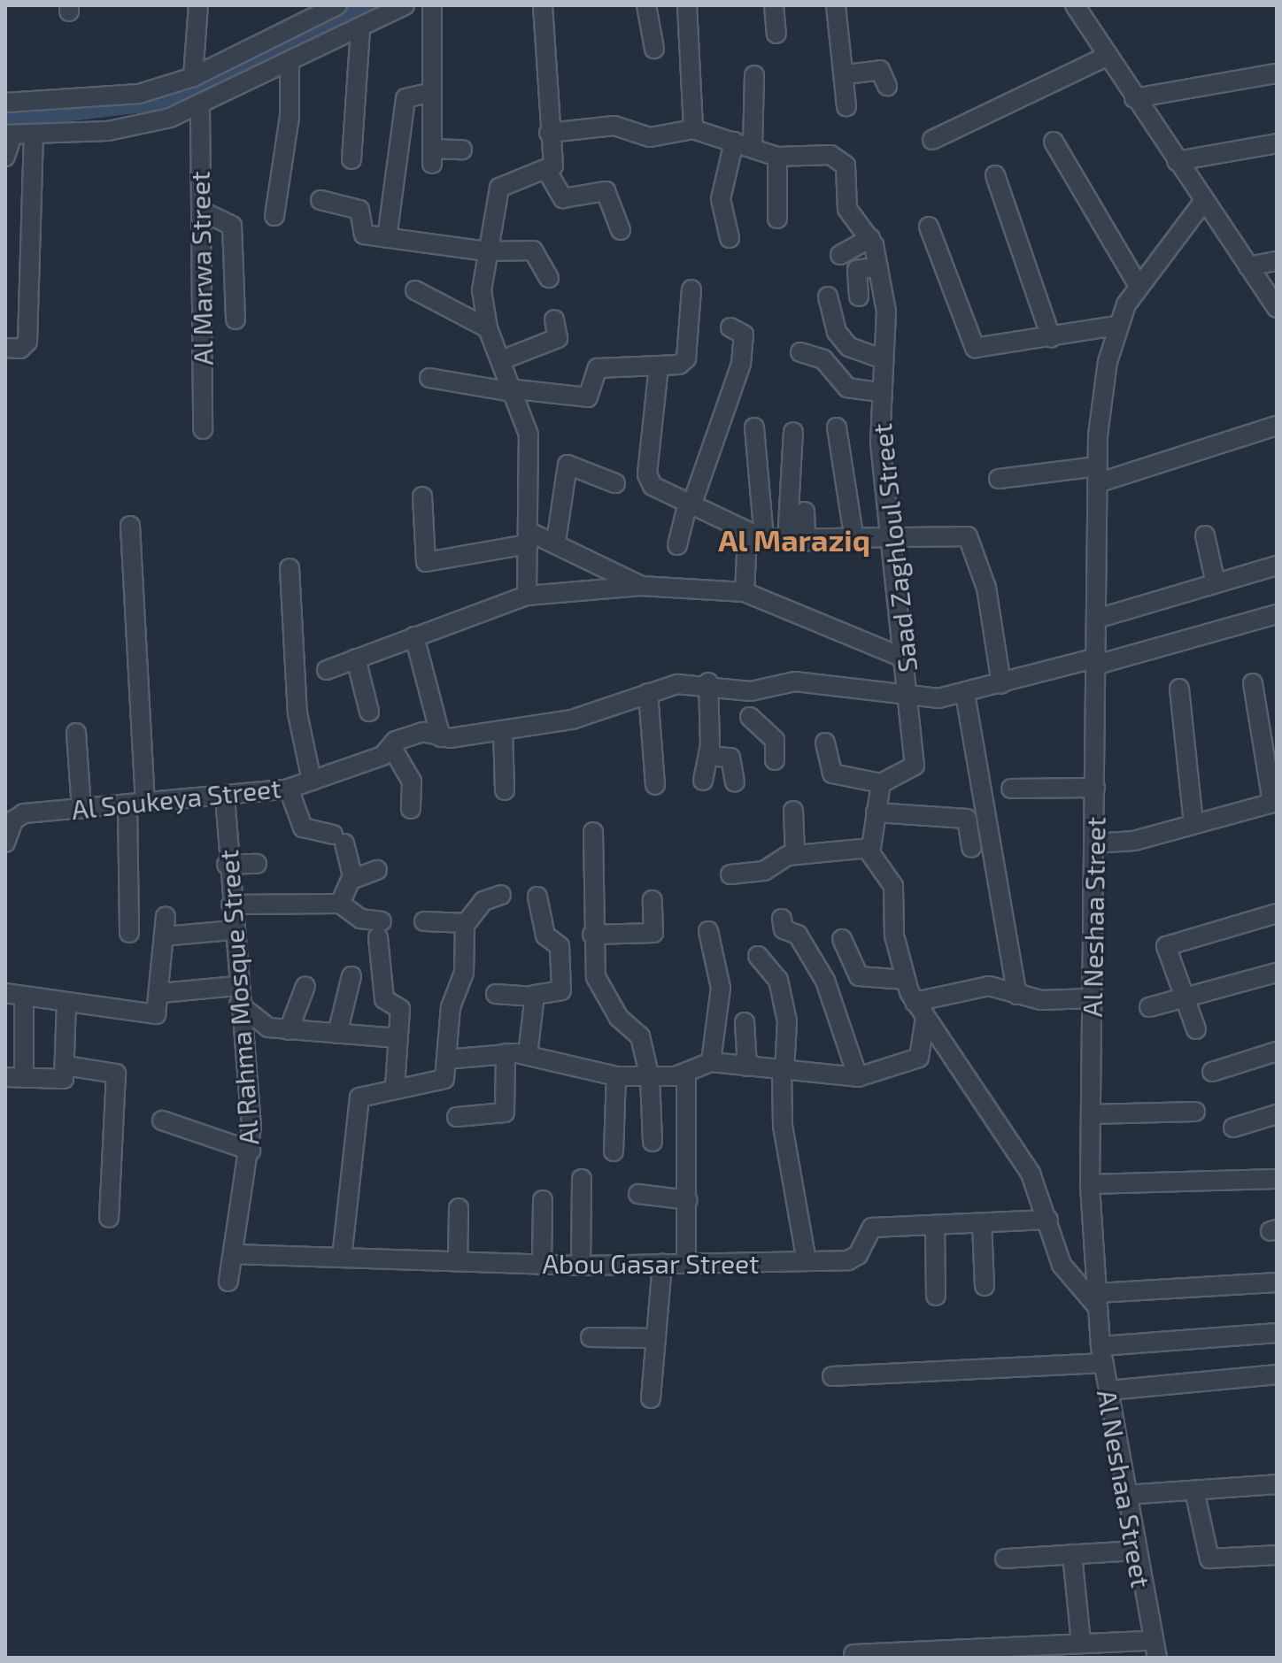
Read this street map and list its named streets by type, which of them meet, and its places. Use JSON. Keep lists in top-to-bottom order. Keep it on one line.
{"streets":{"street":["Al Marwa Street","Saad Zaghloul Street","Al Soukeya Street","Al Neshaa Street","Al Rahma Mosque Street","Abou Gasar Street"]},"crossings":[["Saad Zaghloul Street","Al Soukeya Street"],["Al Soukeya Street","Al Neshaa Street"],["Al Soukeya Street","Al Rahma Mosque Street"],["Al Rahma Mosque Street","Abou Gasar Street"]],"districts":["Al Maraziq"]}
